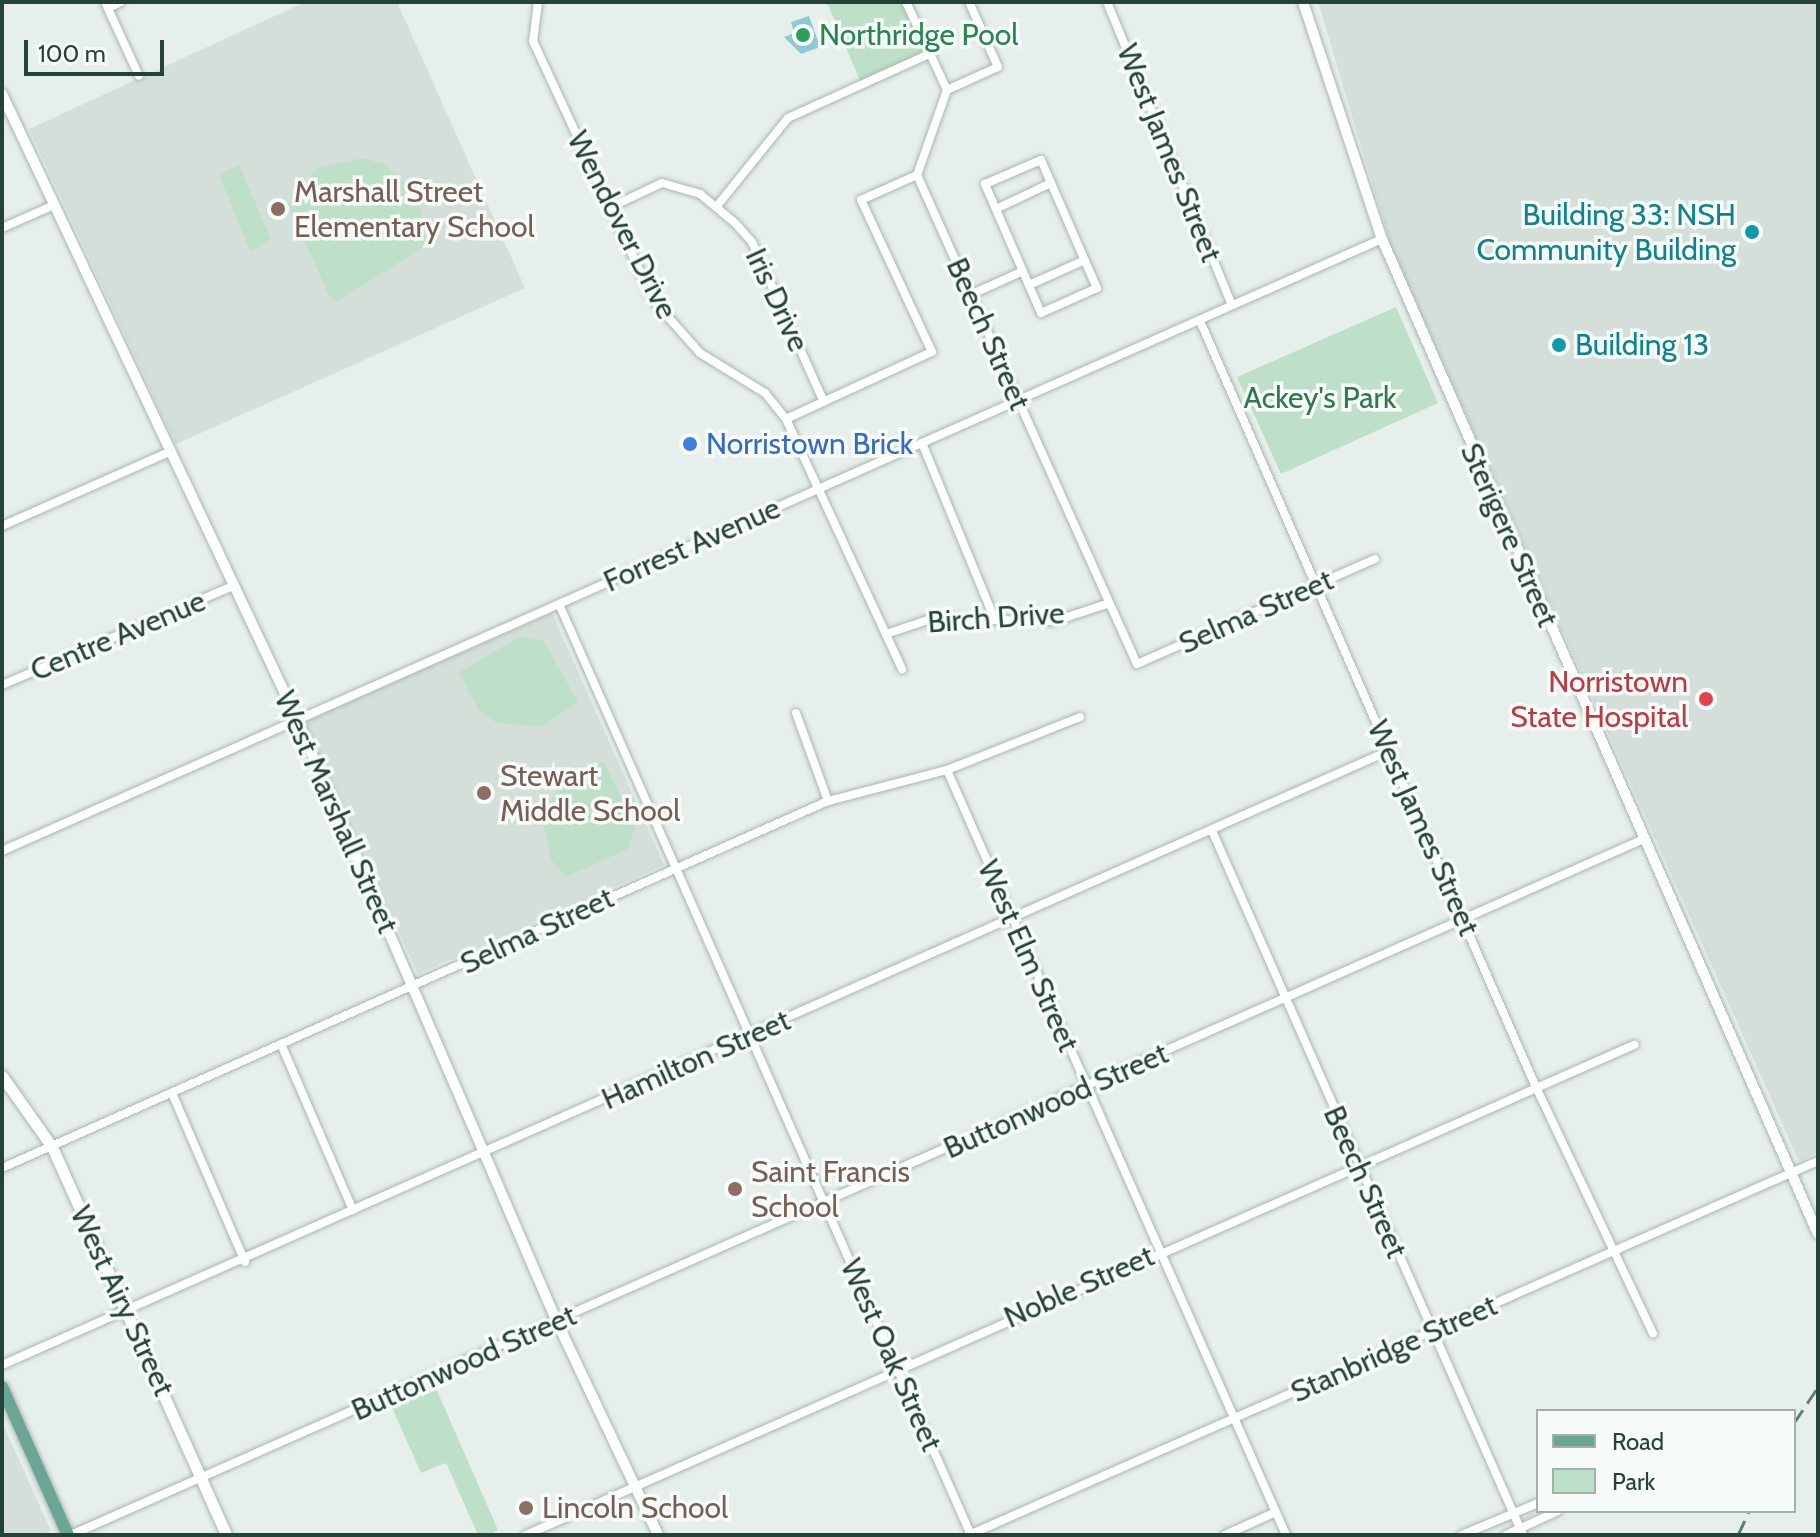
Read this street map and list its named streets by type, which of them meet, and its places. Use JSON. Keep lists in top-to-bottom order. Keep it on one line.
{"streets":{"main road":["West Airy Street"],"street":["West James Street","Wendover Drive","Iris Drive","Beech Street","Sterigere Street","Forrest Avenue","Selma Street","Birch Drive","Centre Avenue","West Marshall Street","West Elm Street","Hamilton Street","Buttonwood Street","Noble Street","Stanbridge Street","West Oak Street"]},"crossings":[["West James Street","Forrest Avenue"],["West James Street","Selma Street"],["West James Street","Hamilton Street"],["West James Street","Buttonwood Street"],["West James Street","Noble Street"],["West James Street","Stanbridge Street"],["Wendover Drive","Forrest Avenue"],["Beech Street","Forrest Avenue"],["Beech Street","Selma Street"],["Beech Street","Birch Drive"],["Beech Street","Hamilton Street"],["Beech Street","Buttonwood Street"],["Beech Street","Noble Street"],["Beech Street","Stanbridge Street"],["Sterigere Street","Forrest Avenue"],["Sterigere Street","Buttonwood Street"],["Sterigere Street","Stanbridge Street"],["Forrest Avenue","West Marshall Street"],["Forrest Avenue","West Oak Street"],["Selma Street","West Marshall Street"],["Selma Street","West Elm Street"],["Selma Street","West Airy Street"],["Selma Street","West Oak Street"],["Centre Avenue","West Marshall Street"],["West Marshall Street","Hamilton Street"],["West Marshall Street","Buttonwood Street"],["West Marshall Street","Noble Street"],["West Elm Street","Hamilton Street"],["West Elm Street","Buttonwood Street"],["West Elm Street","Noble Street"],["West Elm Street","Stanbridge Street"],["Hamilton Street","West Airy Street"],["Hamilton Street","West Oak Street"],["Buttonwood Street","West Airy Street"],["Buttonwood Street","West Oak Street"],["Noble Street","West Oak Street"],["Stanbridge Street","West Oak Street"]],"parks":["Ackey's Park"],"places":["Northridge Pool","Marshall Street Elementary School","Building 33: NSH Community Building","Building 13","Norristown Brick","Norristown State Hospital","Stewart Middle School","Saint Francis School","Lincoln School"],"legend":["Road","Park"],"scale_bar":"100 m"}
